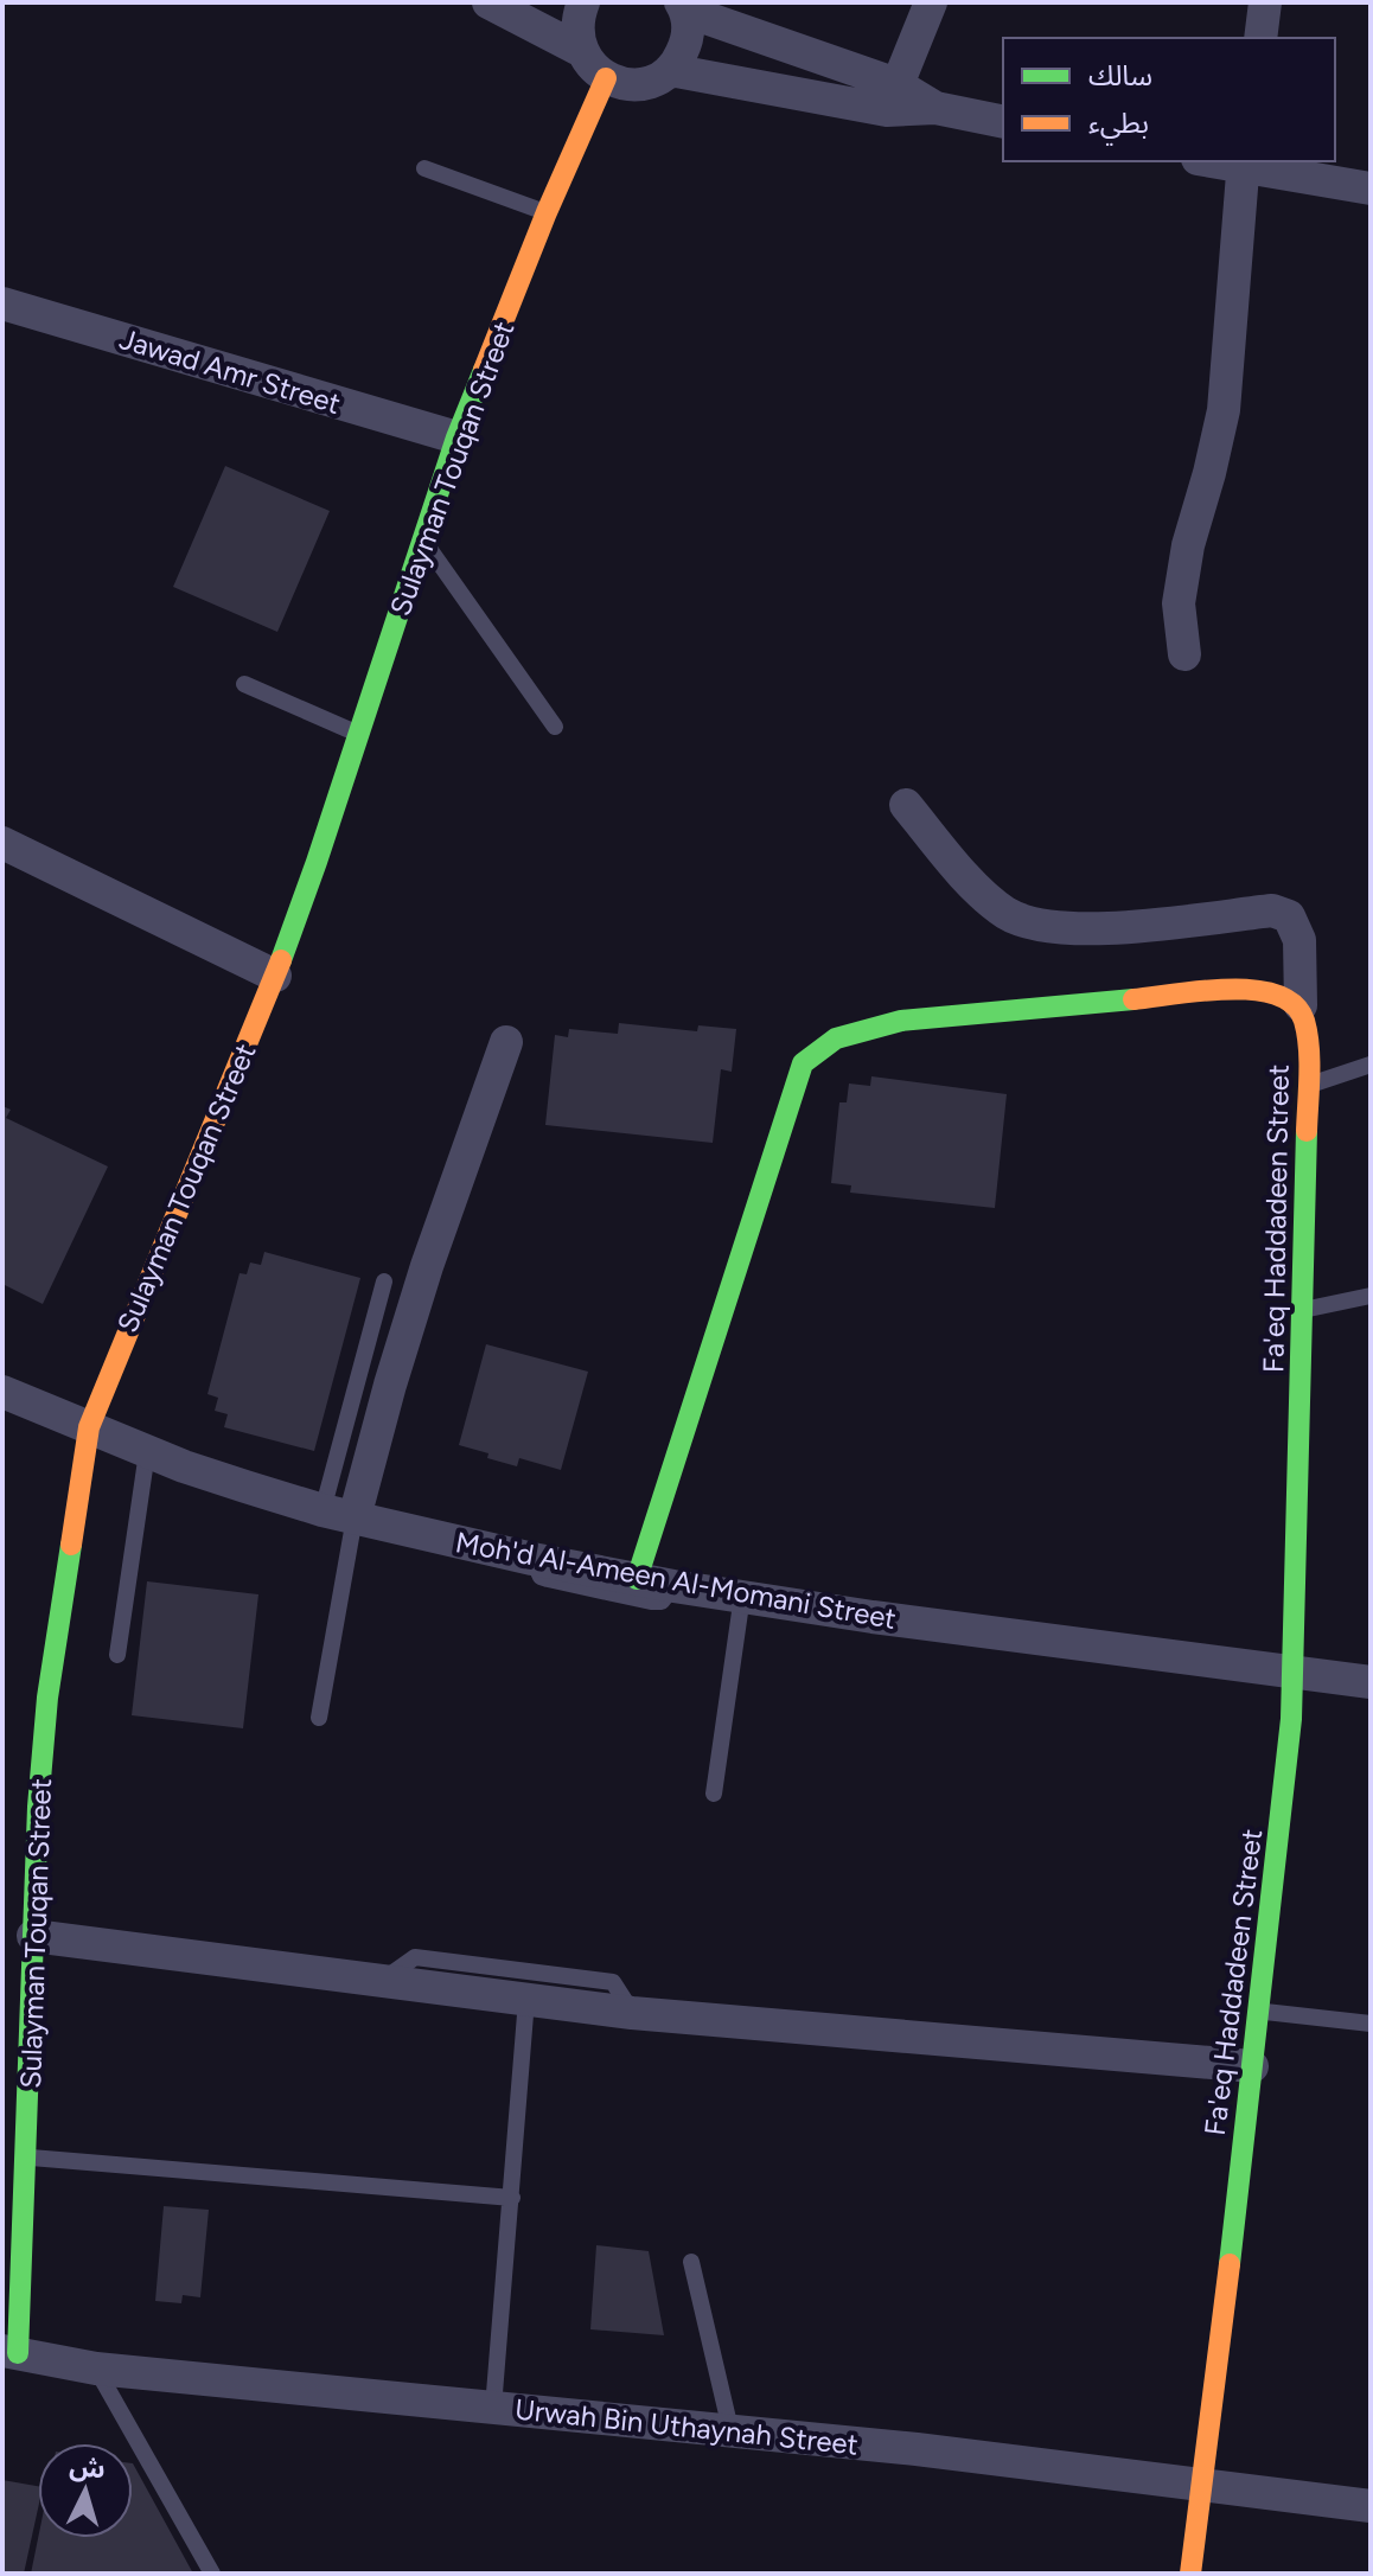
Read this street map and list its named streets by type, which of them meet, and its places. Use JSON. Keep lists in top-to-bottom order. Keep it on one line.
{"streets":{"street":["Jawad Amr Street","Sulayman Touqan Street","Fa'eq Haddadeen Street","Moh'd Al-Ameen Al-Momani Street","Urwah Bin Uthaynah Street"]},"crossings":[["Jawad Amr Street","Sulayman Touqan Street"],["Sulayman Touqan Street","Moh'd Al-Ameen Al-Momani Street"],["Sulayman Touqan Street","Urwah Bin Uthaynah Street"],["Fa'eq Haddadeen Street","Moh'd Al-Ameen Al-Momani Street"],["Fa'eq Haddadeen Street","Urwah Bin Uthaynah Street"]],"legend":["سالك","بطيء"],"north":"top"}
